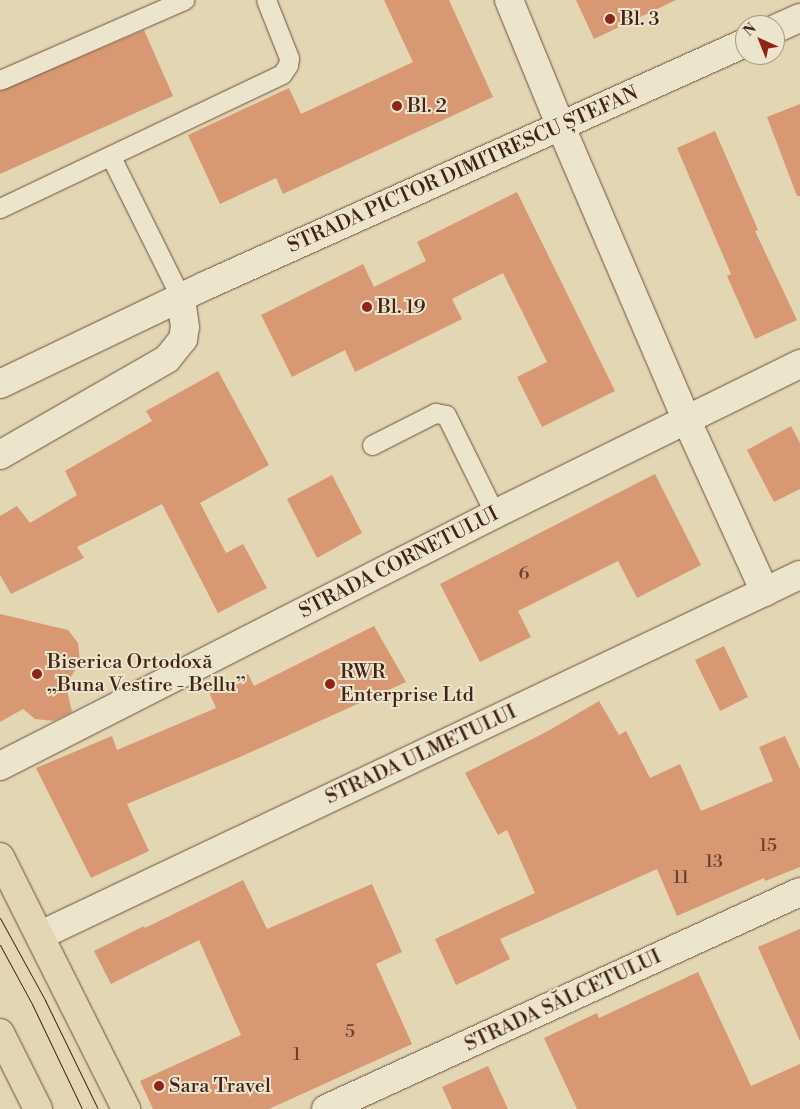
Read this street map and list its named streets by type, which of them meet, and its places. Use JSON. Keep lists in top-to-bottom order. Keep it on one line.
{"streets":{"street":["STRADA PICTOR DIMITRESCU ȘTEFAN","STRADA CORNETULUI","STRADA ULMETULUI","STRADA SĂLCETULUI"]},"places":["Bl. 3","Bl. 2","Bl. 19","Biserica Ortodoxă „Buna Vestire - Bellu”","RWR Enterprise Ltd","Sara Travel"],"house_numbers":["6","15","13","11","5","1"],"north":"top left"}
